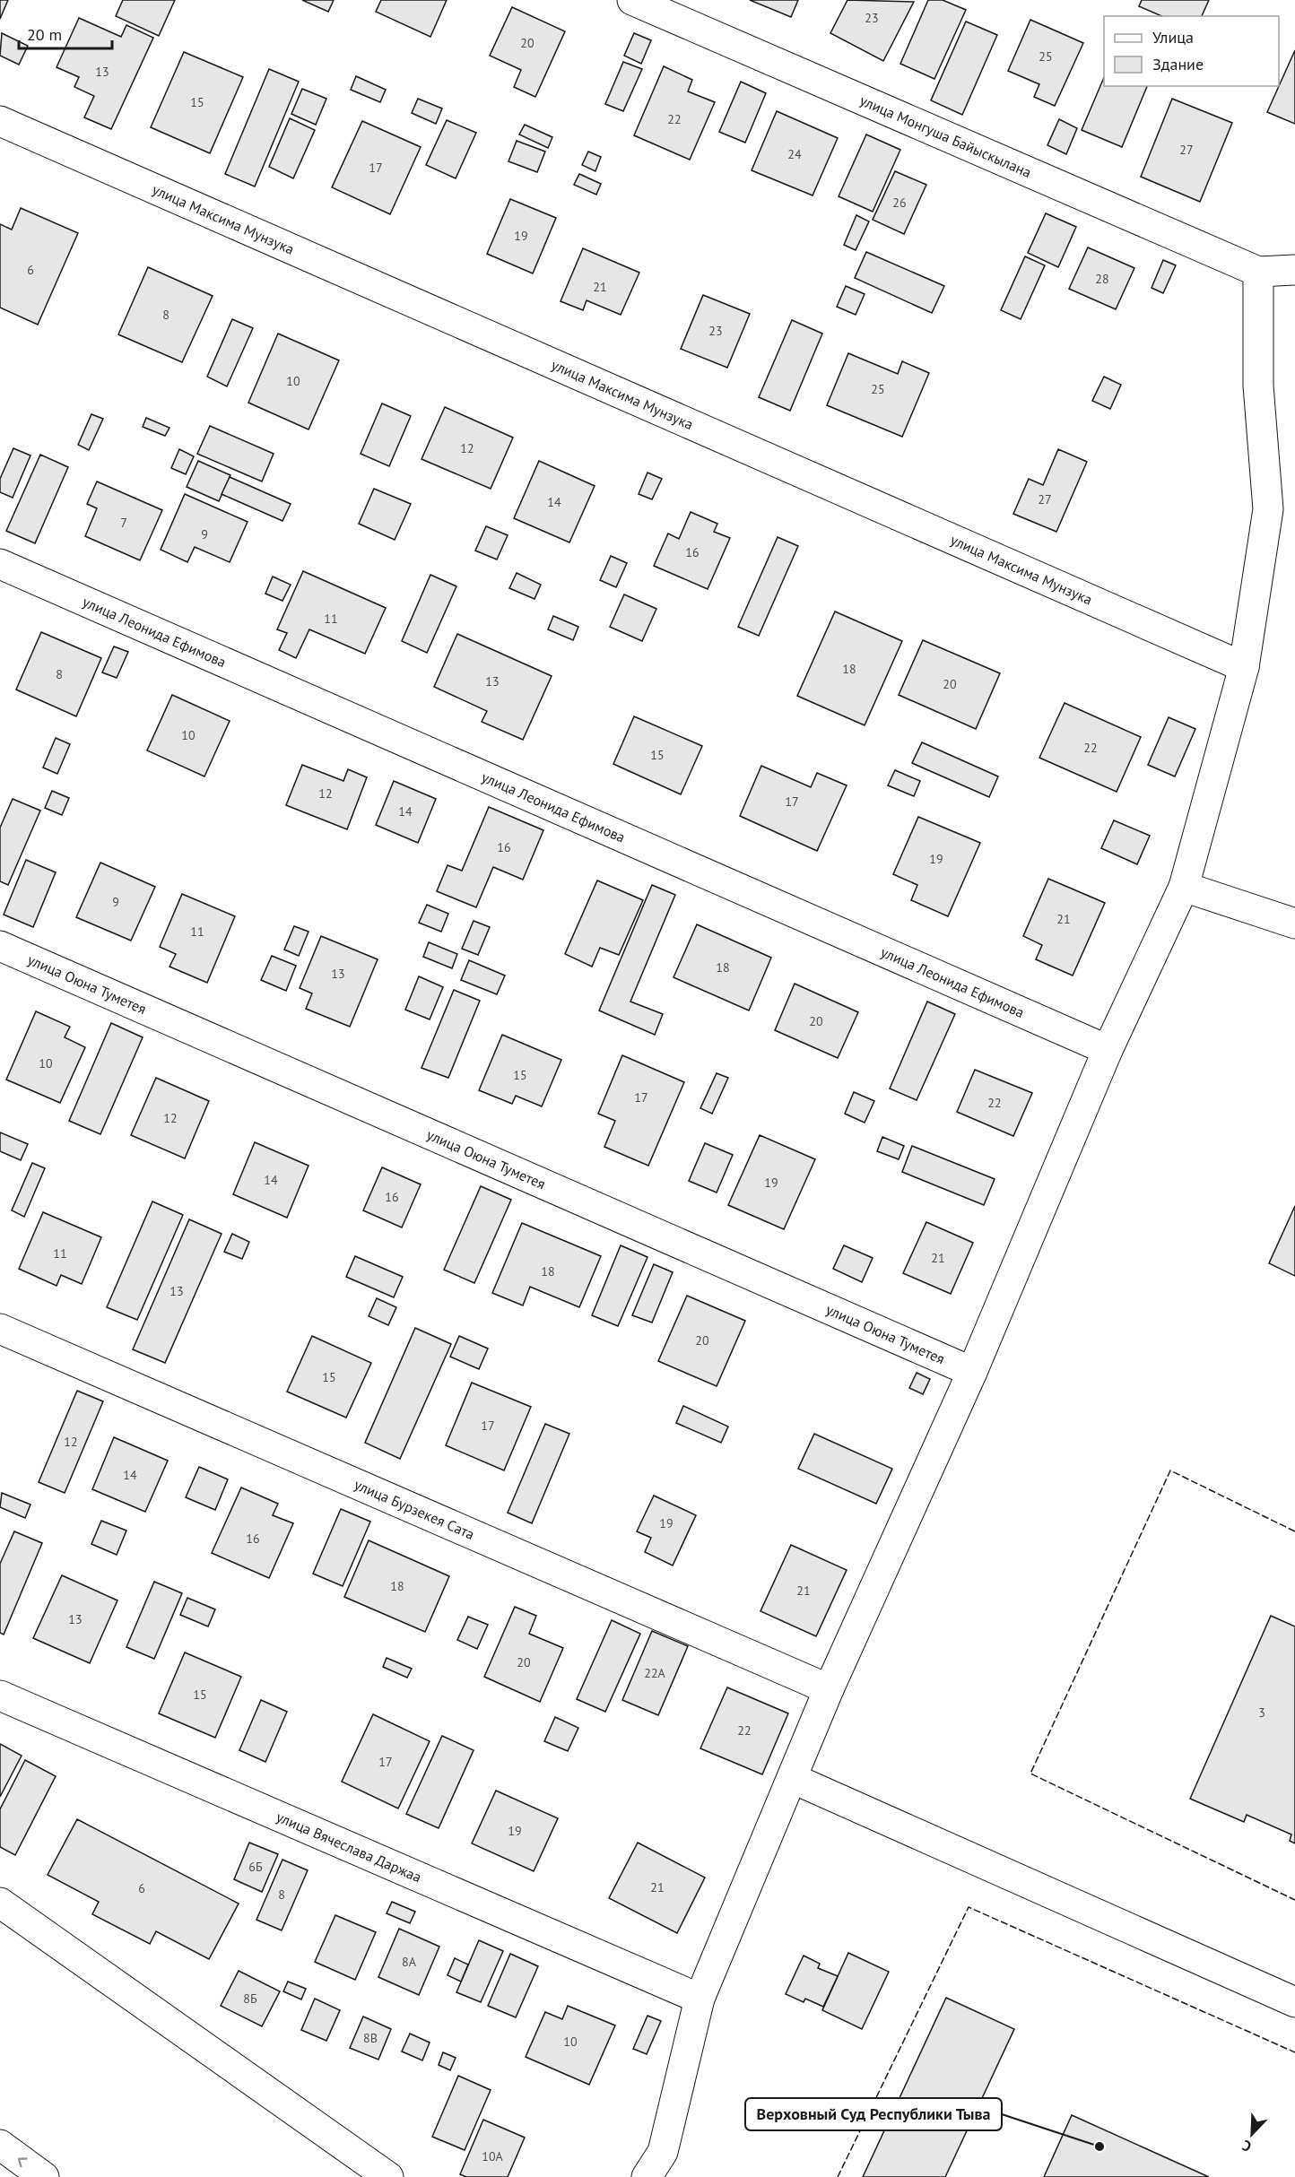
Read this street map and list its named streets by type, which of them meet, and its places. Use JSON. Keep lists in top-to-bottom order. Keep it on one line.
{"streets":{"street":["улица Монгуша Байыскылана","улица Максима Мунзука","улица Леонида Ефимова","улица Оюна Туметея","улица Бурзекея Сата","улица Вячеслава Даржаа"]},"places":["Верховный Суд Республики Тыва"],"house_numbers":["23","20","25","13","15","22","27","24","17","26","19","6","28","21","8","23","10","25","12","27","14","7","9","16","11","18","8","13","20","10","22","15","12","17","14","16","19","9","21","11","18","13","20","10","15","17","22","12","14","19","16","11","21","18","13","20","15","17","12","14","19","16","18","21","13","20","22А","15","3","22","17","19","6Б","21","6","8","8А","8Б","8В","10","10А"],"legend":["Улица","Здание"],"scale_bar":"20 m","north":"bottom left"}
